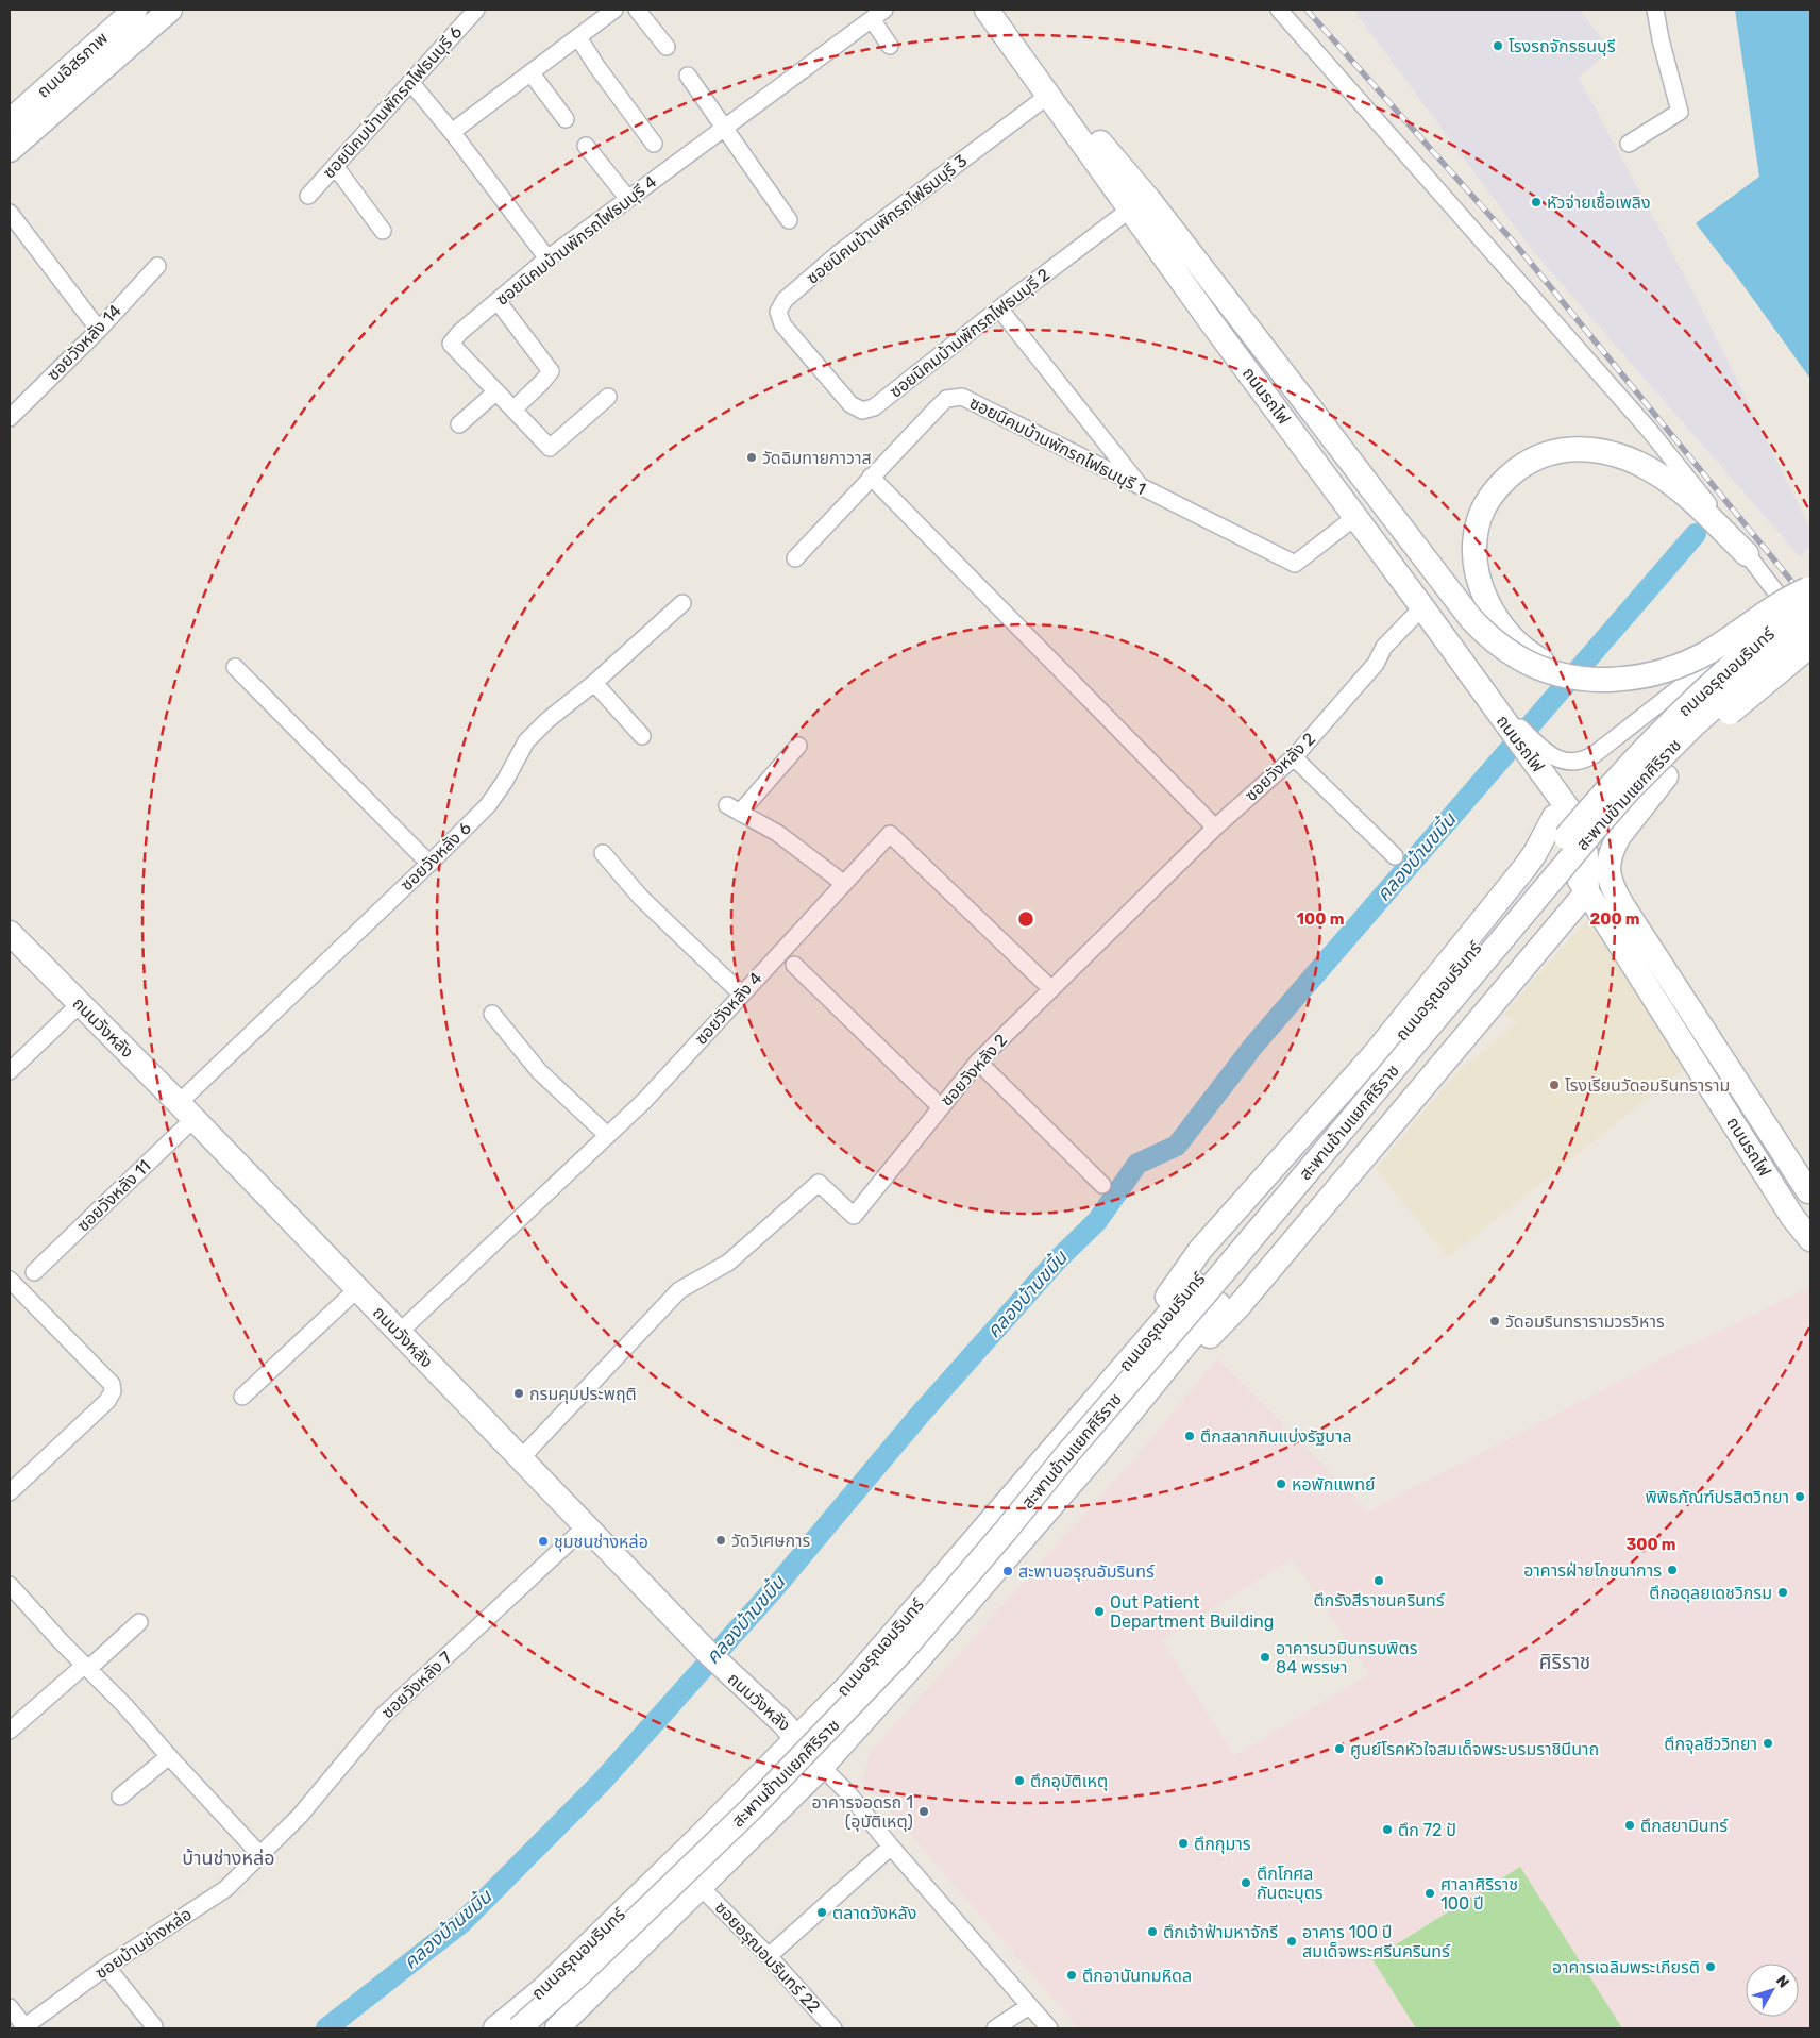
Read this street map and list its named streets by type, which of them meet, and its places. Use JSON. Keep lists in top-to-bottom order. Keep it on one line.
{"streets":{"main road":["ถนนอิสรภาพ","ถนนรถไฟ","ถนนอรุณอมรินทร์","สะพานข้ามแยกศิริราช","ถนนวังหลัง"],"street":["ซอยนิคมบ้านพักรถไฟธนบุรี 6","ซอยนิคมบ้านพักรถไฟธนบุรี 3","ซอยนิคมบ้านพักรถไฟธนบุรี 4","ซอยนิคมบ้านพักรถไฟธนบุรี 2","ซอยวังหลัง 14","ซอยนิคมบ้านพักรถไฟธนบุรี 1","ซอยวังหลัง 2","ซอยวังหลัง 6","ซอยวังหลัง 4","ซอยวังหลัง 11","ซอยวังหลัง 7","ซอยบ้านช่างหล่อ","ซอยอรุณอมรินทร์ 22"]},"crossings":[["ซอยนิคมบ้านพักรถไฟธนบุรี 3","ซอยนิคมบ้านพักรถไฟธนบุรี 2"],["ซอยนิคมบ้านพักรถไฟธนบุรี 3","ถนนรถไฟ"],["ซอยนิคมบ้านพักรถไฟธนบุรี 2","ถนนรถไฟ"],["ถนนรถไฟ","ซอยนิคมบ้านพักรถไฟธนบุรี 1"],["ถนนรถไฟ","ซอยวังหลัง 2"],["ถนนอรุณอมรินทร์","สะพานข้ามแยกศิริราช"],["ถนนอรุณอมรินทร์","ถนนวังหลัง"],["ถนนอรุณอมรินทร์","ซอยอรุณอมรินทร์ 22"],["ซอยวังหลัง 2","ซอยวังหลัง 4"],["ซอยวังหลัง 2","ถนนวังหลัง"],["ซอยวังหลัง 6","ถนนวังหลัง"],["ซอยวังหลัง 6","ซอยวังหลัง 11"],["ซอยวังหลัง 4","ถนนวังหลัง"],["ถนนวังหลัง","ซอยวังหลัง 11"],["ถนนวังหลัง","ซอยวังหลัง 7"],["ซอยวังหลัง 7","ซอยบ้านช่างหล่อ"]],"districts":["ศิริราช","บ้านช่างหล่อ"],"water":["คลองบ้านขมิ้น"],"places":["โรงรถจักรธนบุรี","หัวจ่ายเชื้อเพลิง","วัดฉิมทายกาวาส","โรงเรียนวัดอมรินทราราม","วัดอมรินทรารามวรวิหาร","กรมคุมประพฤติ","ตึกสลากกินแบ่งรัฐบาล","หอพักแพทย์","พิพิธภัณฑ์ปรสิตวิทยา","วัดวิเศษการ","ชุมชนช่างหล่อ","อาคารฝ่ายโภชนาการ","สะพานอรุณอัมรินทร์","ตึกรังสีราชนครินทร์","ตึกอดุลยเดชวิกรม","Out Patient Department Building","อาคารนวมินทรบพิตร 84 พรรษา","ตึกจุลชีววิทยา","ศูนย์โรคหัวใจสมเด็จพระบรมราชินีนาถ","ตึกอุบัติเหตุ","อาคารจอดรถ 1 (อุบัติเหตุ)","ตึกสยามินทร์","ตึก 72 ปั","ตึกกุมาร","ตึกโกศล กันตะบุตร","ศาลาศิริราช 100 ปี","ตลาดวังหลัง","ตึกเจ้าฟ้ามหาจักรี","อาคาร 100 ปี สมเด็จพระศรีนครินทร์","อาคารเฉลิมพระเกียรติ","ตึกอานันทมหิดล"],"north":"top right","rings":["100 m","200 m","300 m"]}
